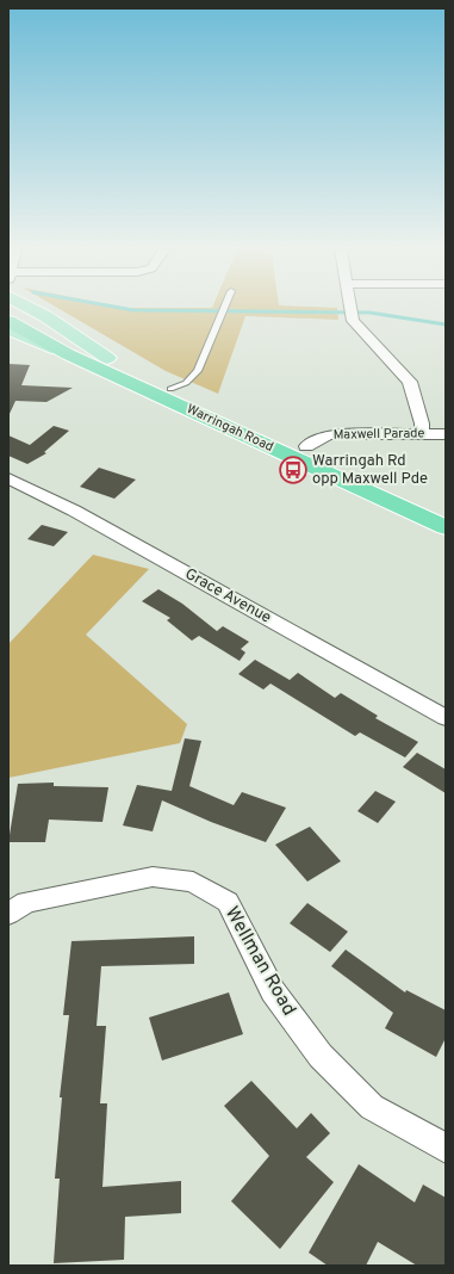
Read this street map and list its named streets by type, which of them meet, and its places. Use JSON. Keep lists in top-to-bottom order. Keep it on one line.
{"streets":{"highway":["Warringah Road"],"street":["Maxwell Parade","Grace Avenue","Wellman Road"]},"crossings":[["Warringah Road","Maxwell Parade"]],"places":{"bus stop":["Warringah Rd opp Maxwell Pde"]}}
